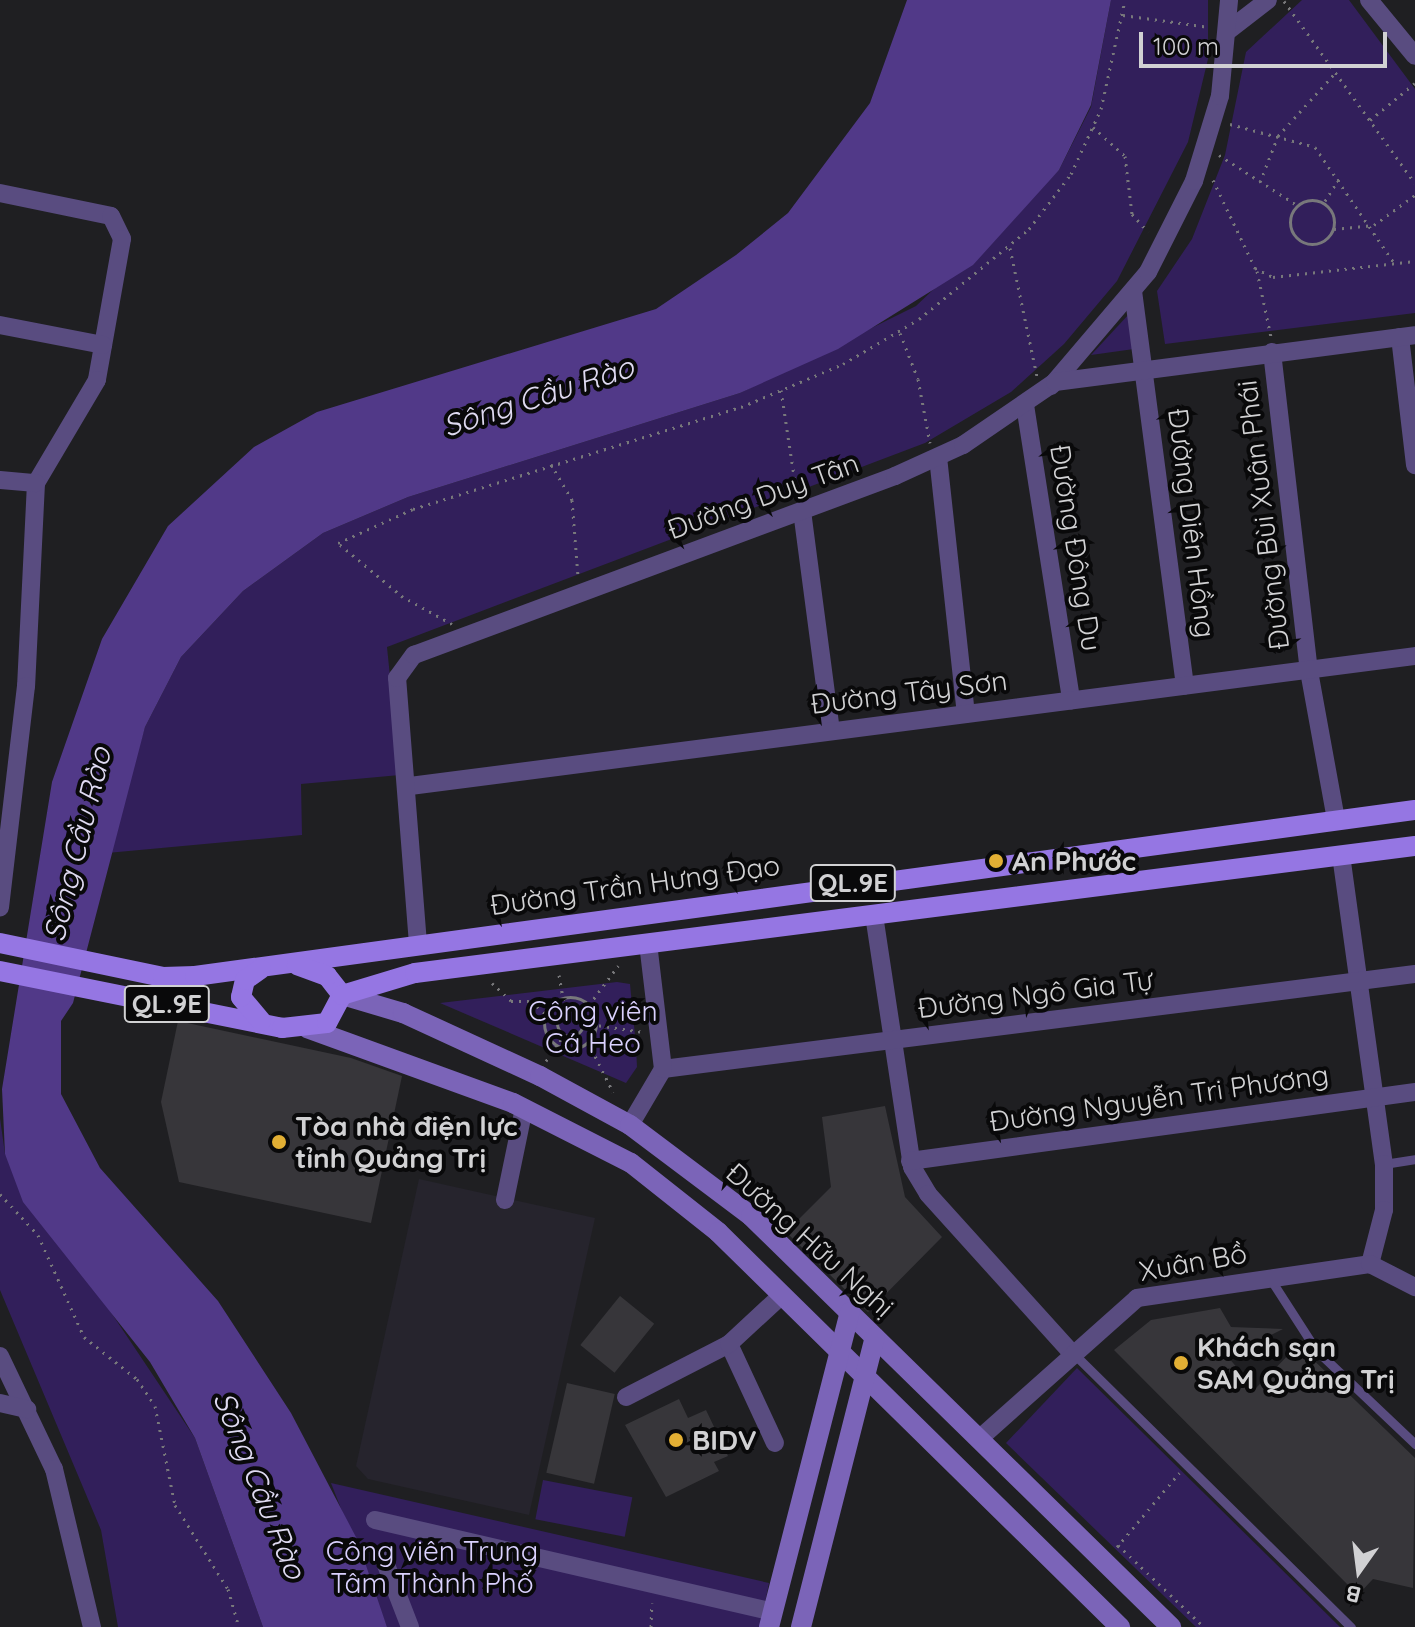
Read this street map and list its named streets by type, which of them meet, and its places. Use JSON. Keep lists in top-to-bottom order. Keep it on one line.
{"streets":{"main road":["QL.9E","Đường Trần Hưng Đạo","Đường Hữu Nghị"],"street":["Đường Duy Tân","Đường Bùi Xuân Phái","Đường Diên Hồng","Đường Đông Du","Đường Tây Sơn","Đường Ngô Gia Tự","Đường Nguyễn Tri Phương","Xuân Bồ"]},"crossings":[["Đường Duy Tân","Đường Bùi Xuân Phái"],["Đường Duy Tân","Đường Diên Hồng"],["Đường Duy Tân","Đường Đông Du"],["Đường Duy Tân","Đường Tây Sơn"],["Đường Duy Tân","Đường Trần Hưng Đạo"],["Đường Bùi Xuân Phái","Đường Tây Sơn"],["Đường Bùi Xuân Phái","Đường Trần Hưng Đạo"],["Đường Diên Hồng","Đường Tây Sơn"],["Đường Đông Du","Đường Tây Sơn"],["QL.9E","Đường Trần Hưng Đạo"],["QL.9E","Đường Hữu Nghị"],["Đường Trần Hưng Đạo","Đường Hữu Nghị"],["Đường Hữu Nghị","Xuân Bồ"]],"water":["Sông Cầu Rào"],"parks":["Công viên Cá Heo","Công viên Trung Tâm Thành Phố"],"places":["An Phước","Tòa nhà điện lực tỉnh Quảng Trị","Khách sạn SAM Quảng Trị","BIDV"],"scale_bar":"100 m","north":"bottom"}
